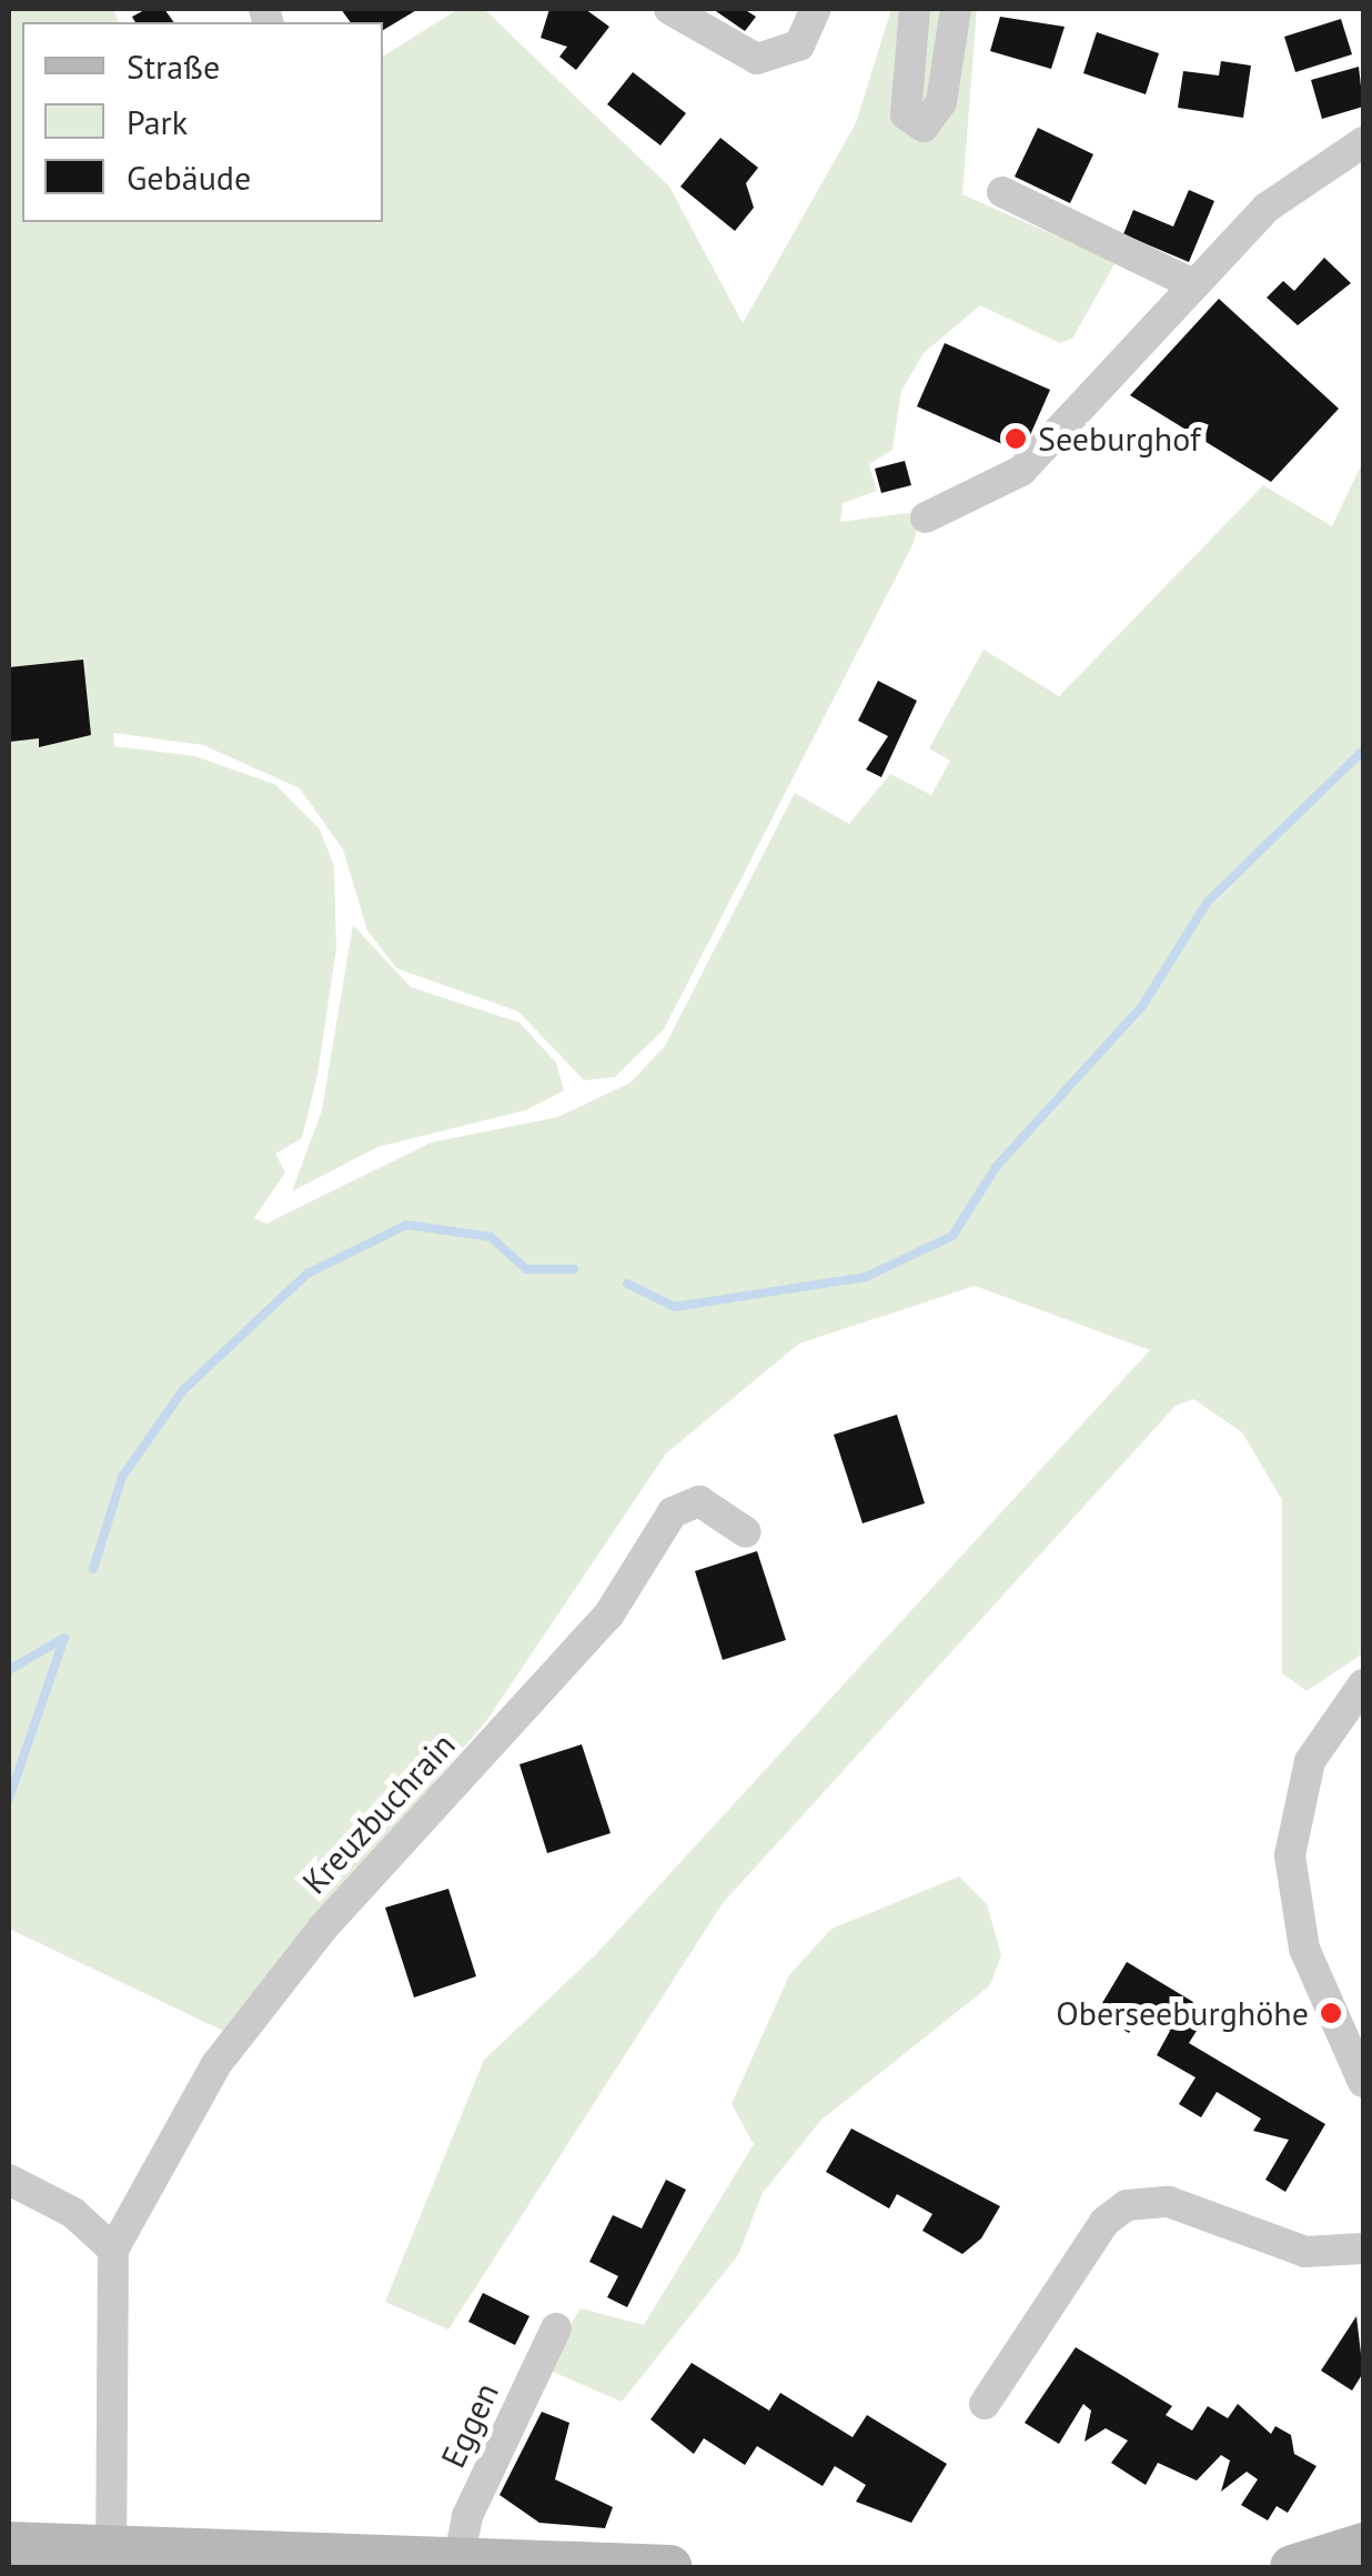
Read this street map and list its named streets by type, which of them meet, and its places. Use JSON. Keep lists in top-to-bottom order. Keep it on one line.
{"streets":{"street":["Kreuzbuchrain","Eggen"]},"places":["Seeburghof","Oberseeburghöhe"],"legend":["Straße","Park","Gebäude"]}
